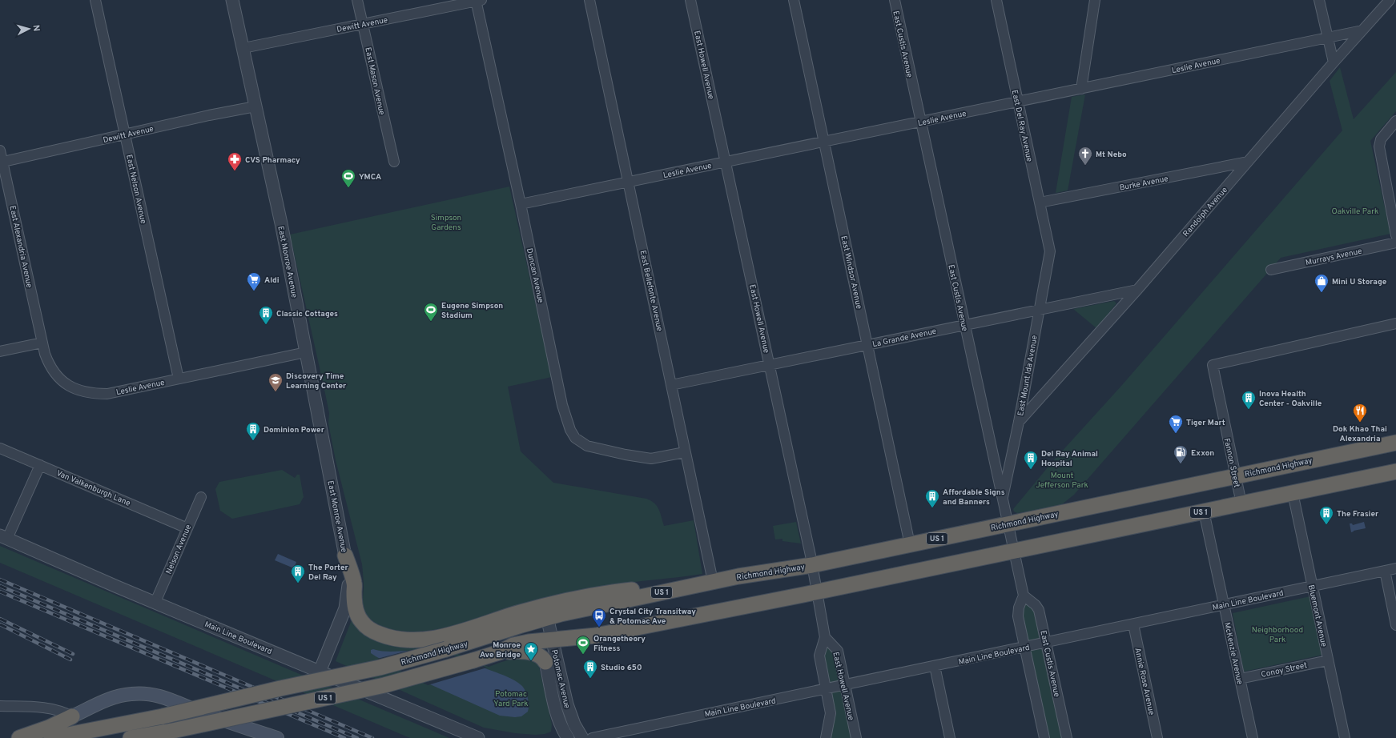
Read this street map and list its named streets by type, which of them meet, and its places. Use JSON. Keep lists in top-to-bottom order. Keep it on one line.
{"streets":{"highway":["Richmond Highway","US 1"],"street":["Dewitt Avenue","East Custis Avenue","East Howell Avenue","Leslie Avenue","East Mason Avenue","East Del Ray Avenue","Burke Avenue","East Nelson Avenue","Randolph Avenue","East Alexandria Avenue","Murrays Avenue","East Monroe Avenue","East Windsor Avenue","Duncan Avenue","East Bellefonte Avenue","La Grande Avenue","East Mount Ida Avenue","Fannon Street","Van Valkenburgh Lane","Nelson Avenue","Main Line Boulevard","Bluemont Avenue","McKenzie Avenue","Conoy Street","Potomac Avenue","Annie Rose Avenue"]},"crossings":[["Dewitt Avenue","East Mason Avenue"],["Dewitt Avenue","East Nelson Avenue"],["Dewitt Avenue","East Alexandria Avenue"],["Dewitt Avenue","East Monroe Avenue"],["Dewitt Avenue","Duncan Avenue"],["East Custis Avenue","Leslie Avenue"],["East Custis Avenue","La Grande Avenue"],["East Custis Avenue","East Mount Ida Avenue"],["East Custis Avenue","Richmond Highway"],["East Custis Avenue","US 1"],["East Custis Avenue","Main Line Boulevard"],["East Howell Avenue","Leslie Avenue"],["East Howell Avenue","La Grande Avenue"],["East Howell Avenue","Richmond Highway"],["East Howell Avenue","US 1"],["East Howell Avenue","Main Line Boulevard"],["Leslie Avenue","East Del Ray Avenue"],["Leslie Avenue","East Nelson Avenue"],["Leslie Avenue","Randolph Avenue"],["Leslie Avenue","East Alexandria Avenue"],["Leslie Avenue","East Monroe Avenue"],["Leslie Avenue","East Windsor Avenue"],["Leslie Avenue","Duncan Avenue"],["Leslie Avenue","East Bellefonte Avenue"],["East Del Ray Avenue","Burke Avenue"],["East Del Ray Avenue","East Mount Ida Avenue"],["Burke Avenue","Randolph Avenue"],["Randolph Avenue","La Grande Avenue"],["Randolph Avenue","East Mount Ida Avenue"],["East Monroe Avenue","Main Line Boulevard"],["East Windsor Avenue","La Grande Avenue"],["East Windsor Avenue","Richmond Highway"],["Duncan Avenue","East Bellefonte Avenue"],["East Bellefonte Avenue","La Grande Avenue"],["East Bellefonte Avenue","Richmond Highway"],["La Grande Avenue","East Mount Ida Avenue"],["Fannon Street","Richmond Highway"],["Fannon Street","US 1"],["Richmond Highway","US 1"],["Richmond Highway","Potomac Avenue"],["Van Valkenburgh Lane","Nelson Avenue"],["US 1","Bluemont Avenue"],["US 1","McKenzie Avenue"],["US 1","Potomac Avenue"],["Nelson Avenue","Main Line Boulevard"],["Main Line Boulevard","Bluemont Avenue"],["Main Line Boulevard","McKenzie Avenue"],["Main Line Boulevard","Annie Rose Avenue"],["Bluemont Avenue","Conoy Street"],["McKenzie Avenue","Conoy Street"]],"parks":["Oakville Park","Simpson Gardens","Mount Jefferson Park","Neighborhood Park","Potomac Yard Park"],"places":{"church":["Mt Nebo"],"pharmacy":["CVS Pharmacy"],"sports":["YMCA","Eugene Simpson Stadium","Orangetheory Fitness"],"supermarket":["Aldi","Tiger Mart"],"shop":["Mini U Storage"],"building":["Classic Cottages","Inova Health Center - Oakville","Dominion Power","Del Ray Animal Hospital","Affordable Signs and Banners","The Frasier","The Porter Del Ray","Studio 650"],"school or university":["Discovery Time Learning Center"],"restaurant":["Dok Khao Thai Alexandria"],"fuel station":["Exxon"],"bus stop":["Crystal City Transitway & Potomac Ave"],"place":["Monroe Ave Bridge"]},"north":"right"}
